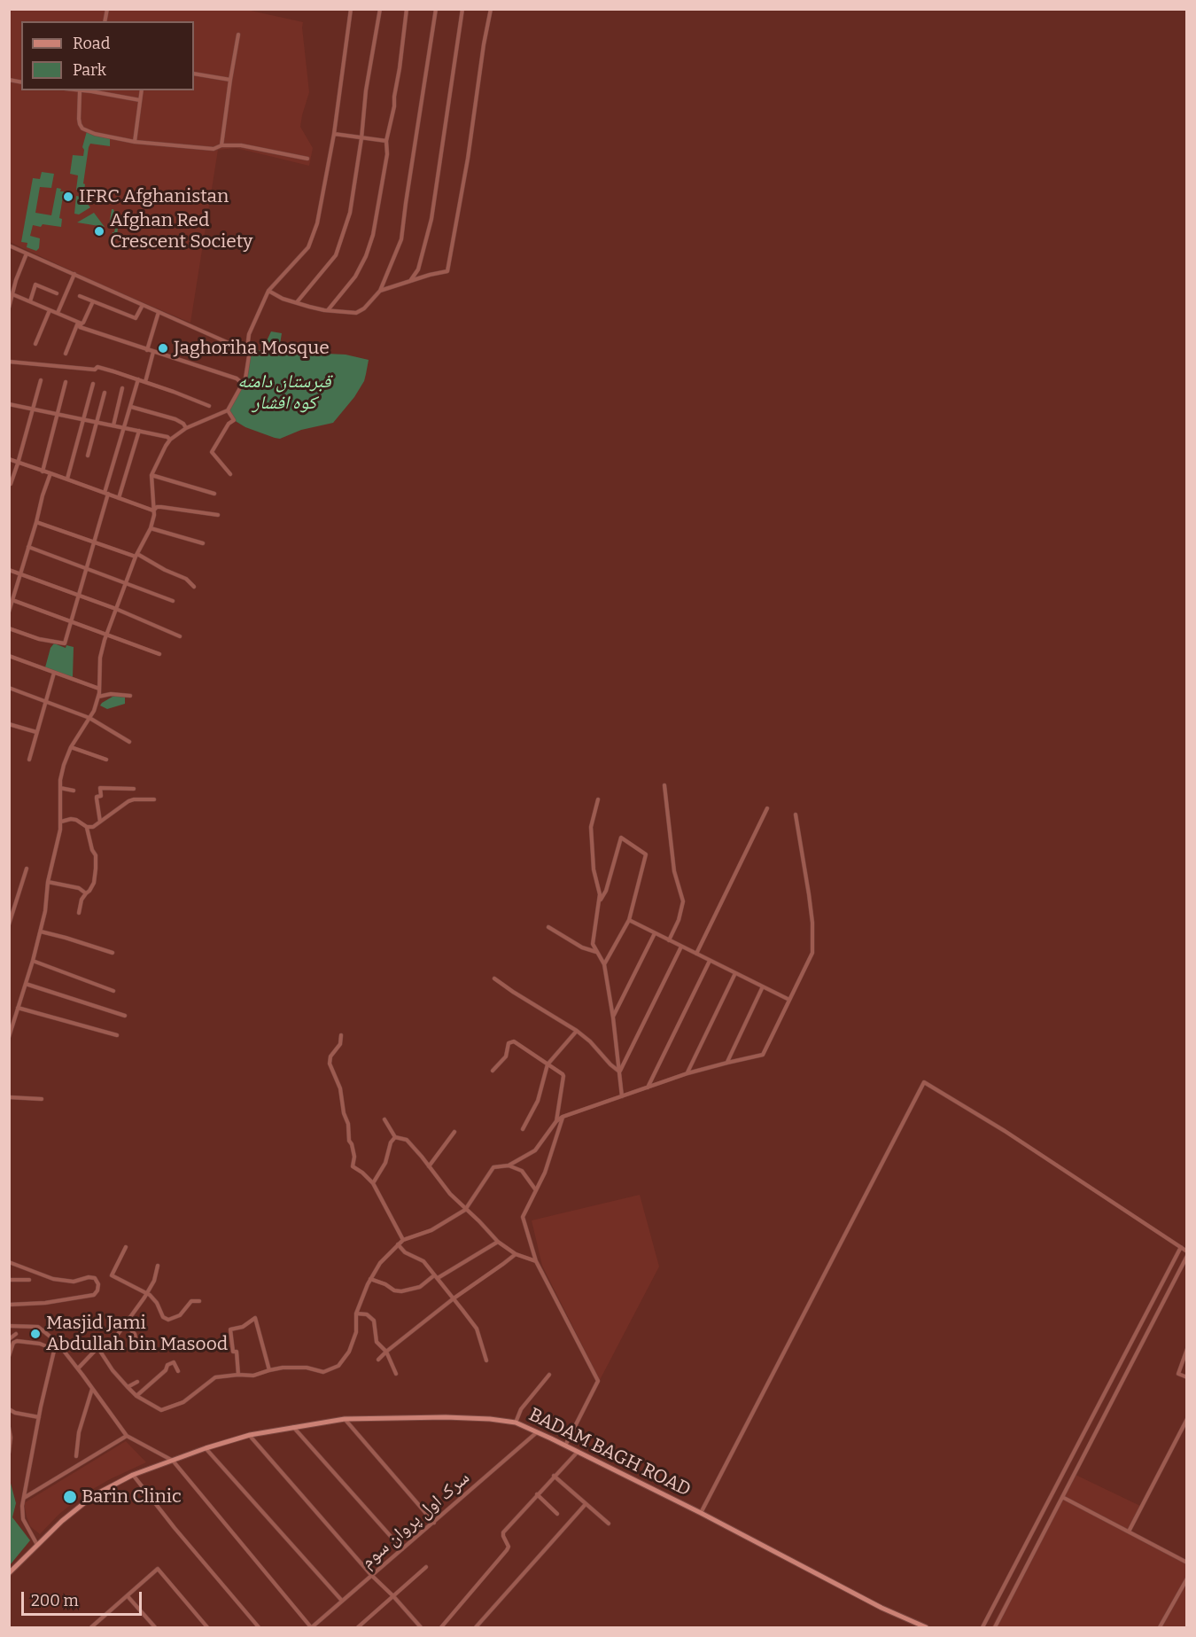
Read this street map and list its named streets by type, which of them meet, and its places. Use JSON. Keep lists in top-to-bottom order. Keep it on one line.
{"streets":{"main road":["BADAM BAGH ROAD"],"street":["سرک اول پروان سوم"]},"crossings":[["BADAM BAGH ROAD","سرک اول پروان سوم"]],"parks":["قبرستان دامنه کوه افشار"],"places":["IFRC Afghanistan","Afghan Red Crescent Society","Jaghoriha Mosque","Masjid Jami Abdullah bin Masood","Barin Clinic"],"legend":["Road","Park"],"scale_bar":"200 m"}
